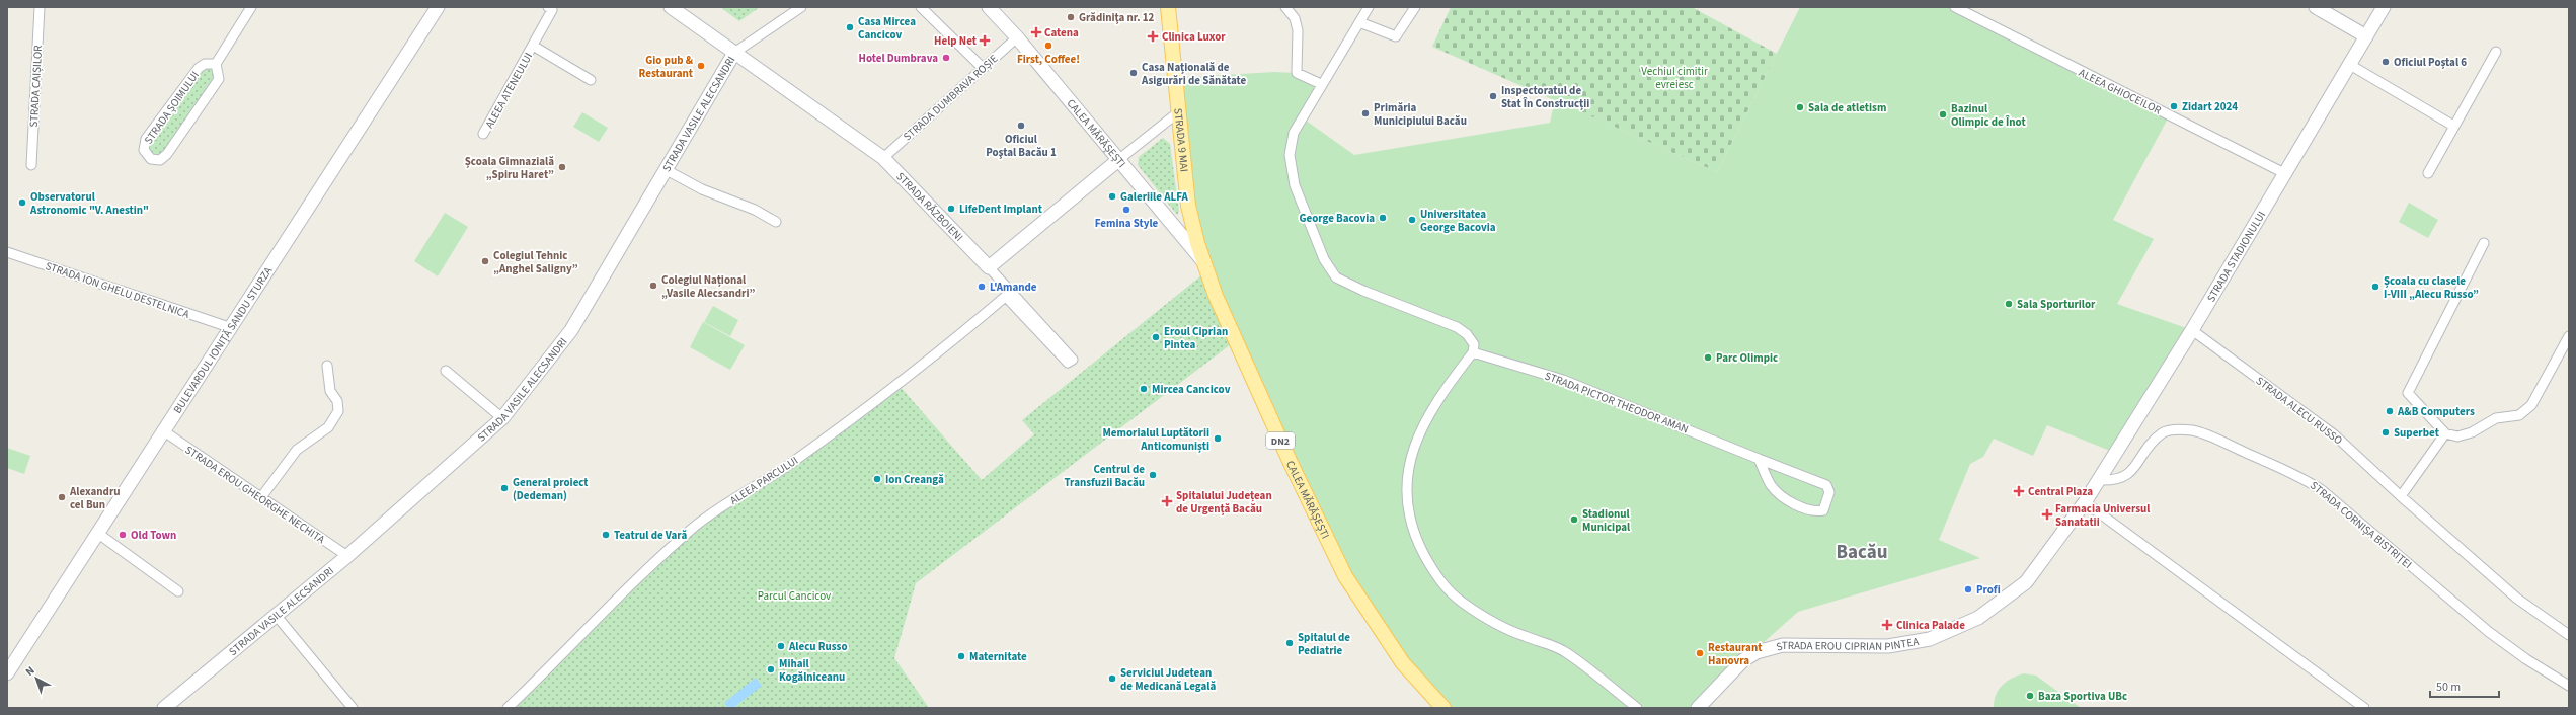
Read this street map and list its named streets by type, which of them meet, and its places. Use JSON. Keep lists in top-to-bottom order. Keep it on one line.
{"streets":{"main road":["CALEA MĂRĂȘEȘTI","STRADA 9 MAI","DN2"],"street":["STRADA CAIȘILOR","ALEEA ATENEULUI","ALEEA GHIOCEILOR","STRADA DUMBRAVA ROȘIE","STRADA ȘOIMULUI","STRADA VASILE ALECSANDRI","STRADA RĂZBOIENI","STRADA STADIONULUI","STRADA ION GHELU DESTELNICA","BULEVARDUL IONIȚĂ SANDU STURZA","STRADA PICTOR THEODOR AMAN","STRADA ALECU RUSSO","ALEEA PARCULUI","STRADA EROU GHEORGHE NECHITA","STRADA CORNIȘA BISTRIȚEI","STRADA EROU CIPRIAN PINTEA"]},"crossings":[["ALEEA GHIOCEILOR","STRADA STADIONULUI"],["STRADA DUMBRAVA ROȘIE","CALEA MĂRĂȘEȘTI"],["STRADA DUMBRAVA ROȘIE","STRADA RĂZBOIENI"],["STRADA VASILE ALECSANDRI","STRADA RĂZBOIENI"],["STRADA VASILE ALECSANDRI","STRADA EROU GHEORGHE NECHITA"],["CALEA MĂRĂȘEȘTI","STRADA 9 MAI"],["STRADA STADIONULUI","STRADA ALECU RUSSO"],["STRADA STADIONULUI","STRADA CORNIȘA BISTRIȚEI"],["STRADA STADIONULUI","STRADA EROU CIPRIAN PINTEA"],["STRADA ION GHELU DESTELNICA","BULEVARDUL IONIȚĂ SANDU STURZA"],["BULEVARDUL IONIȚĂ SANDU STURZA","STRADA EROU GHEORGHE NECHITA"]],"districts":["Bacău"],"parks":["Vechiul cimitir evreiesc","Parcul Cancicov"],"places":{"other":["Grădiniţa nr. 12","Casa Mircea Cancicov","First, Coffee!","Hotel Dumbrava","Oficiul Poștal 6","Gio pub & Restaurant","Casa Națională de Asigurări de Sănătate","Inspectoratul de Stat În Construcții","Zidart 2024","Sala de atletism","Primăria Municipiului Bacău","Bazinul Olimpic de Înot","Oficiul Poştal Bacău 1","Școala Gimnazială „Spiru Haret”","Galeriile ALFA","Observatorul Astronomic \"V. Anestin\"","LifeDent Implant","Femina Style","George Bacovia","Universitatea George Bacovia","Colegiul Tehnic „Anghel Saligny”","Colegiul Național „Vasile Alecsandri”","L'Amande","Școala cu clasele I-VIII „Alecu Russo”","Sala Sporturilor","Eroul Ciprian Pintea","Parc Olimpic","Mircea Cancicov","A&B Computers","Superbet","Memorialul Luptătorii Anticomuniști","Centrul de Transfuzii Bacău","Ion Creangă","General proiect (Dedeman)","Alexandru cel Bun","Stadionul Municipal","Old Town","Teatrul de Vară","Profi","Spitalul de Pediatrie","Alecu Russo","Restaurant Hanovra","Maternitate","Mihail Kogălniceanu","Serviciul Judetean de Medicană Legală","Baza Sportiva UBc"],"health":["Catena","Clinica Luxor","Help Net","Central Plaza","Spitalului Județean de Urgență Bacău","Farmacia Universul Sanatatii","Clinica Palade"]},"scale_bar":"50 m","north":"top left"}
